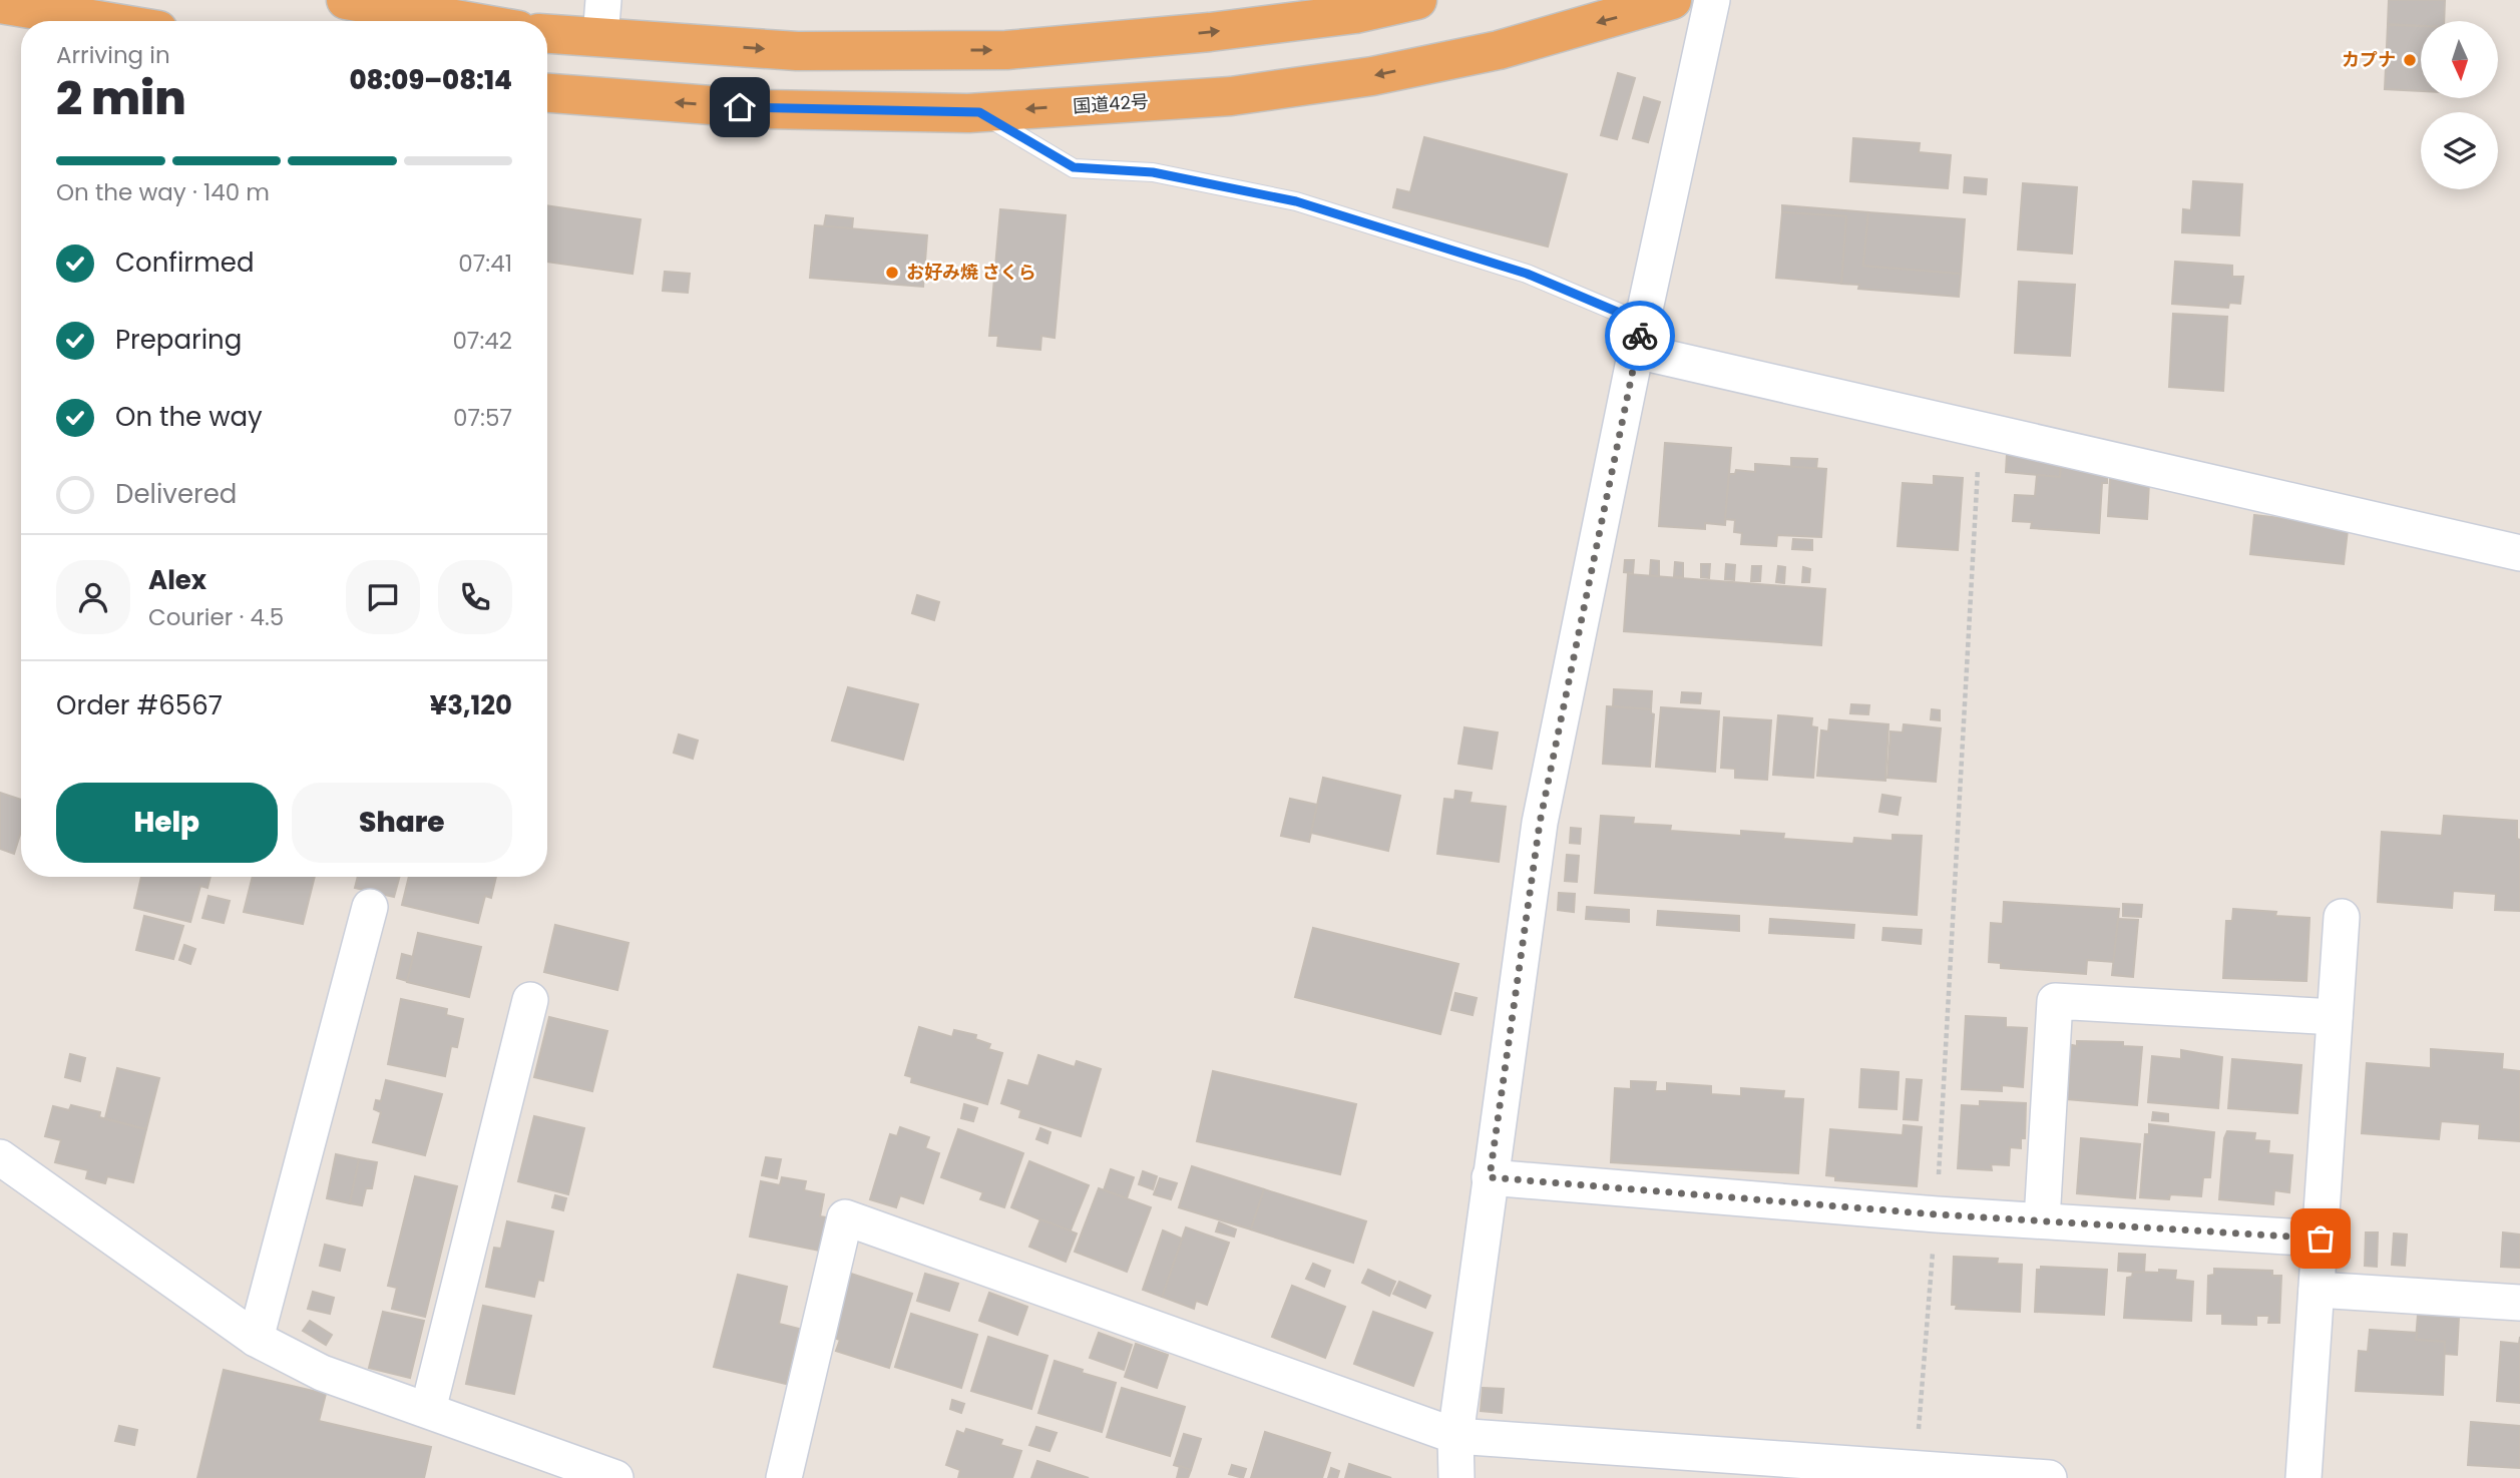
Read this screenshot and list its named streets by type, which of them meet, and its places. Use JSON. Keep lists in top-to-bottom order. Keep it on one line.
{"streets":{"highway":["国道42号"]},"places":["カプナ","お好み焼 さくら"],"north":"bottom","page":{"heading":["2 min","Arriving in","08:09–08:14"],"panel":["Alex","Courier · 4.5","Order #6567","¥3,120"],"bar":"On the way · 140 m","list":[["Confirmed","07:41"],["Preparing","07:42"],["On the way","07:57"],"Delivered"],"buttons":["Help","Share"]}}
